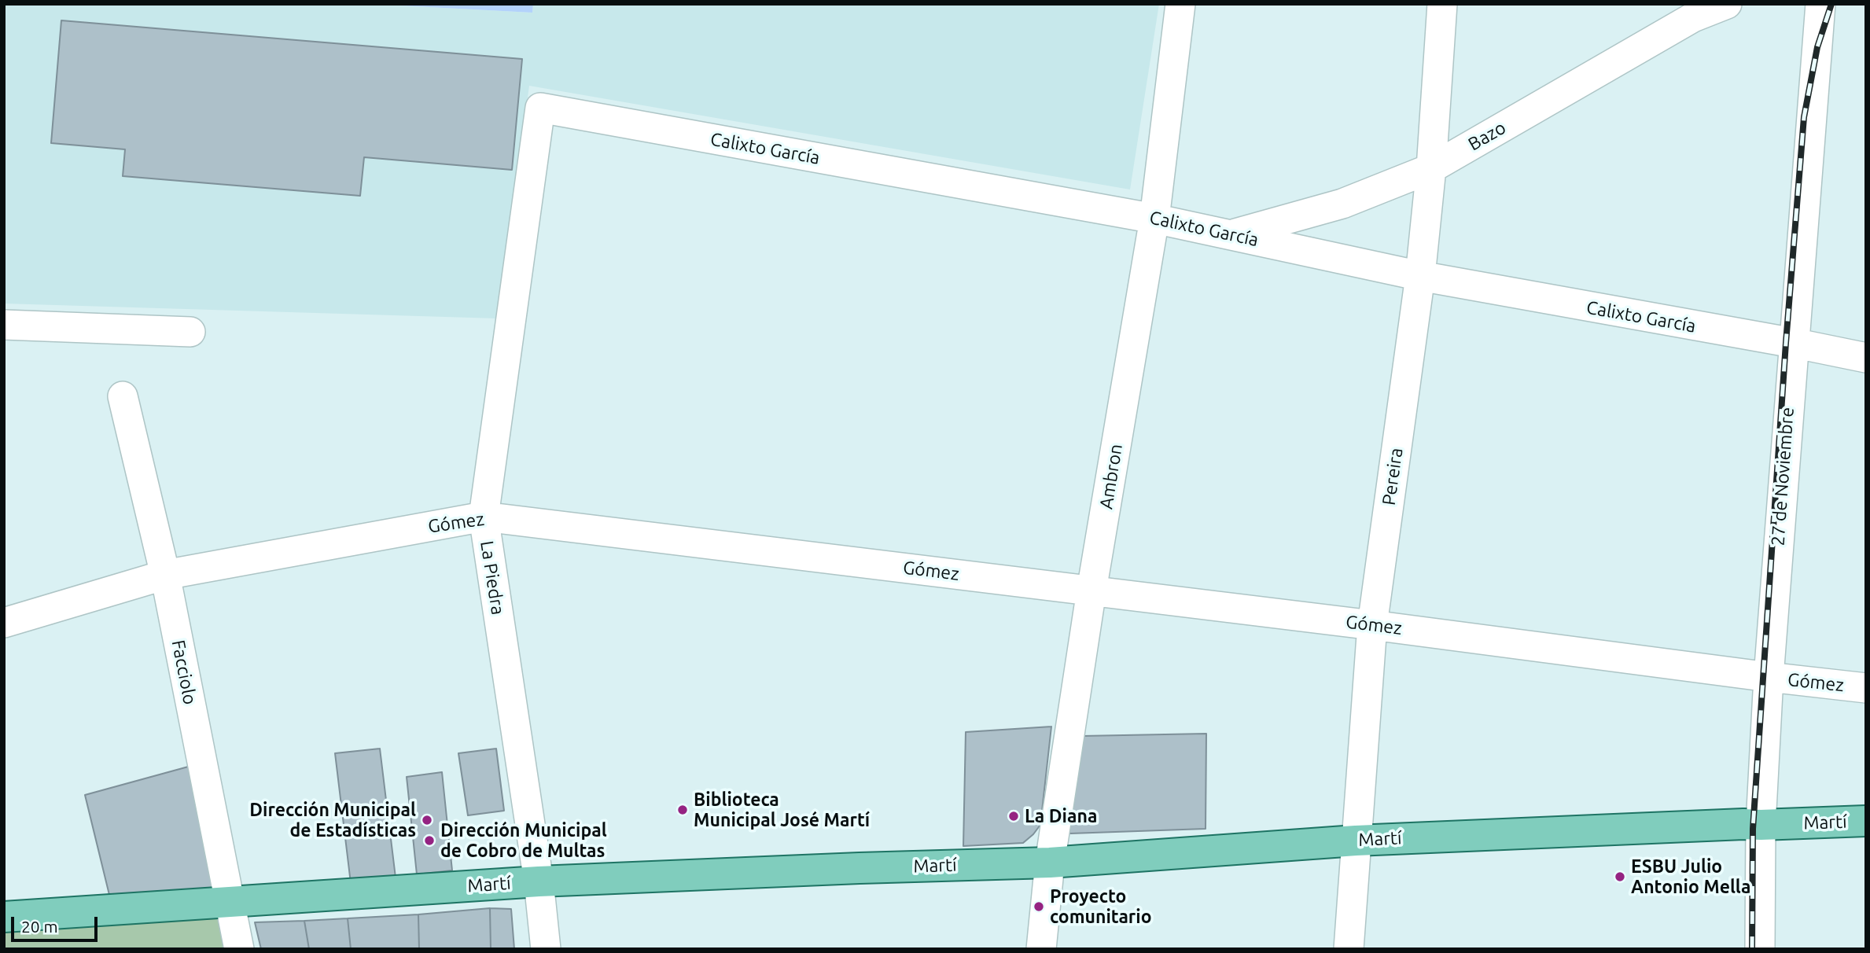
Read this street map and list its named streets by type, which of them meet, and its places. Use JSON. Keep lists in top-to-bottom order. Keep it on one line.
{"streets":{"main road":["Martí"],"street":["Bazo","Calixto García","Ambron","Pereira","27 de Noviembre","Gómez","La Piedra","Facciolo"]},"crossings":[["Bazo","Calixto García"],["Bazo","Pereira"],["Calixto García","Ambron"],["Calixto García","Pereira"],["Calixto García","27 de Noviembre"],["Calixto García","La Piedra"],["Ambron","Gómez"],["Ambron","Martí"],["Pereira","Gómez"],["Pereira","Martí"],["27 de Noviembre","Gómez"],["27 de Noviembre","Martí"],["Gómez","La Piedra"],["Gómez","Facciolo"],["La Piedra","Martí"],["Facciolo","Martí"]],"places":["Biblioteca Municipal José Martí","La Diana","Dirección Municipal de Estadísticas","Dirección Municipal de Cobro de Multas","ESBU Julio Antonio Mella","Proyecto comunitario"],"scale_bar":"20 m"}
